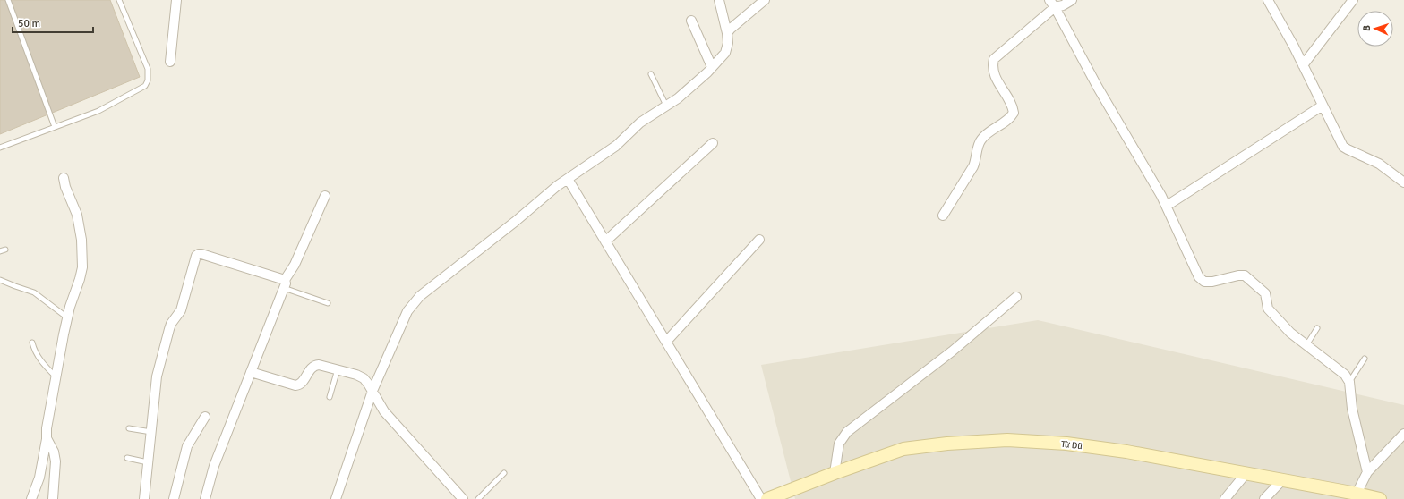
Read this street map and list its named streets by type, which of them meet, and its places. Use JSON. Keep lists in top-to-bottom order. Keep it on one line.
{"streets":{"main road":["Từ Dũ"]},"scale_bar":"50 m","north":"left"}
